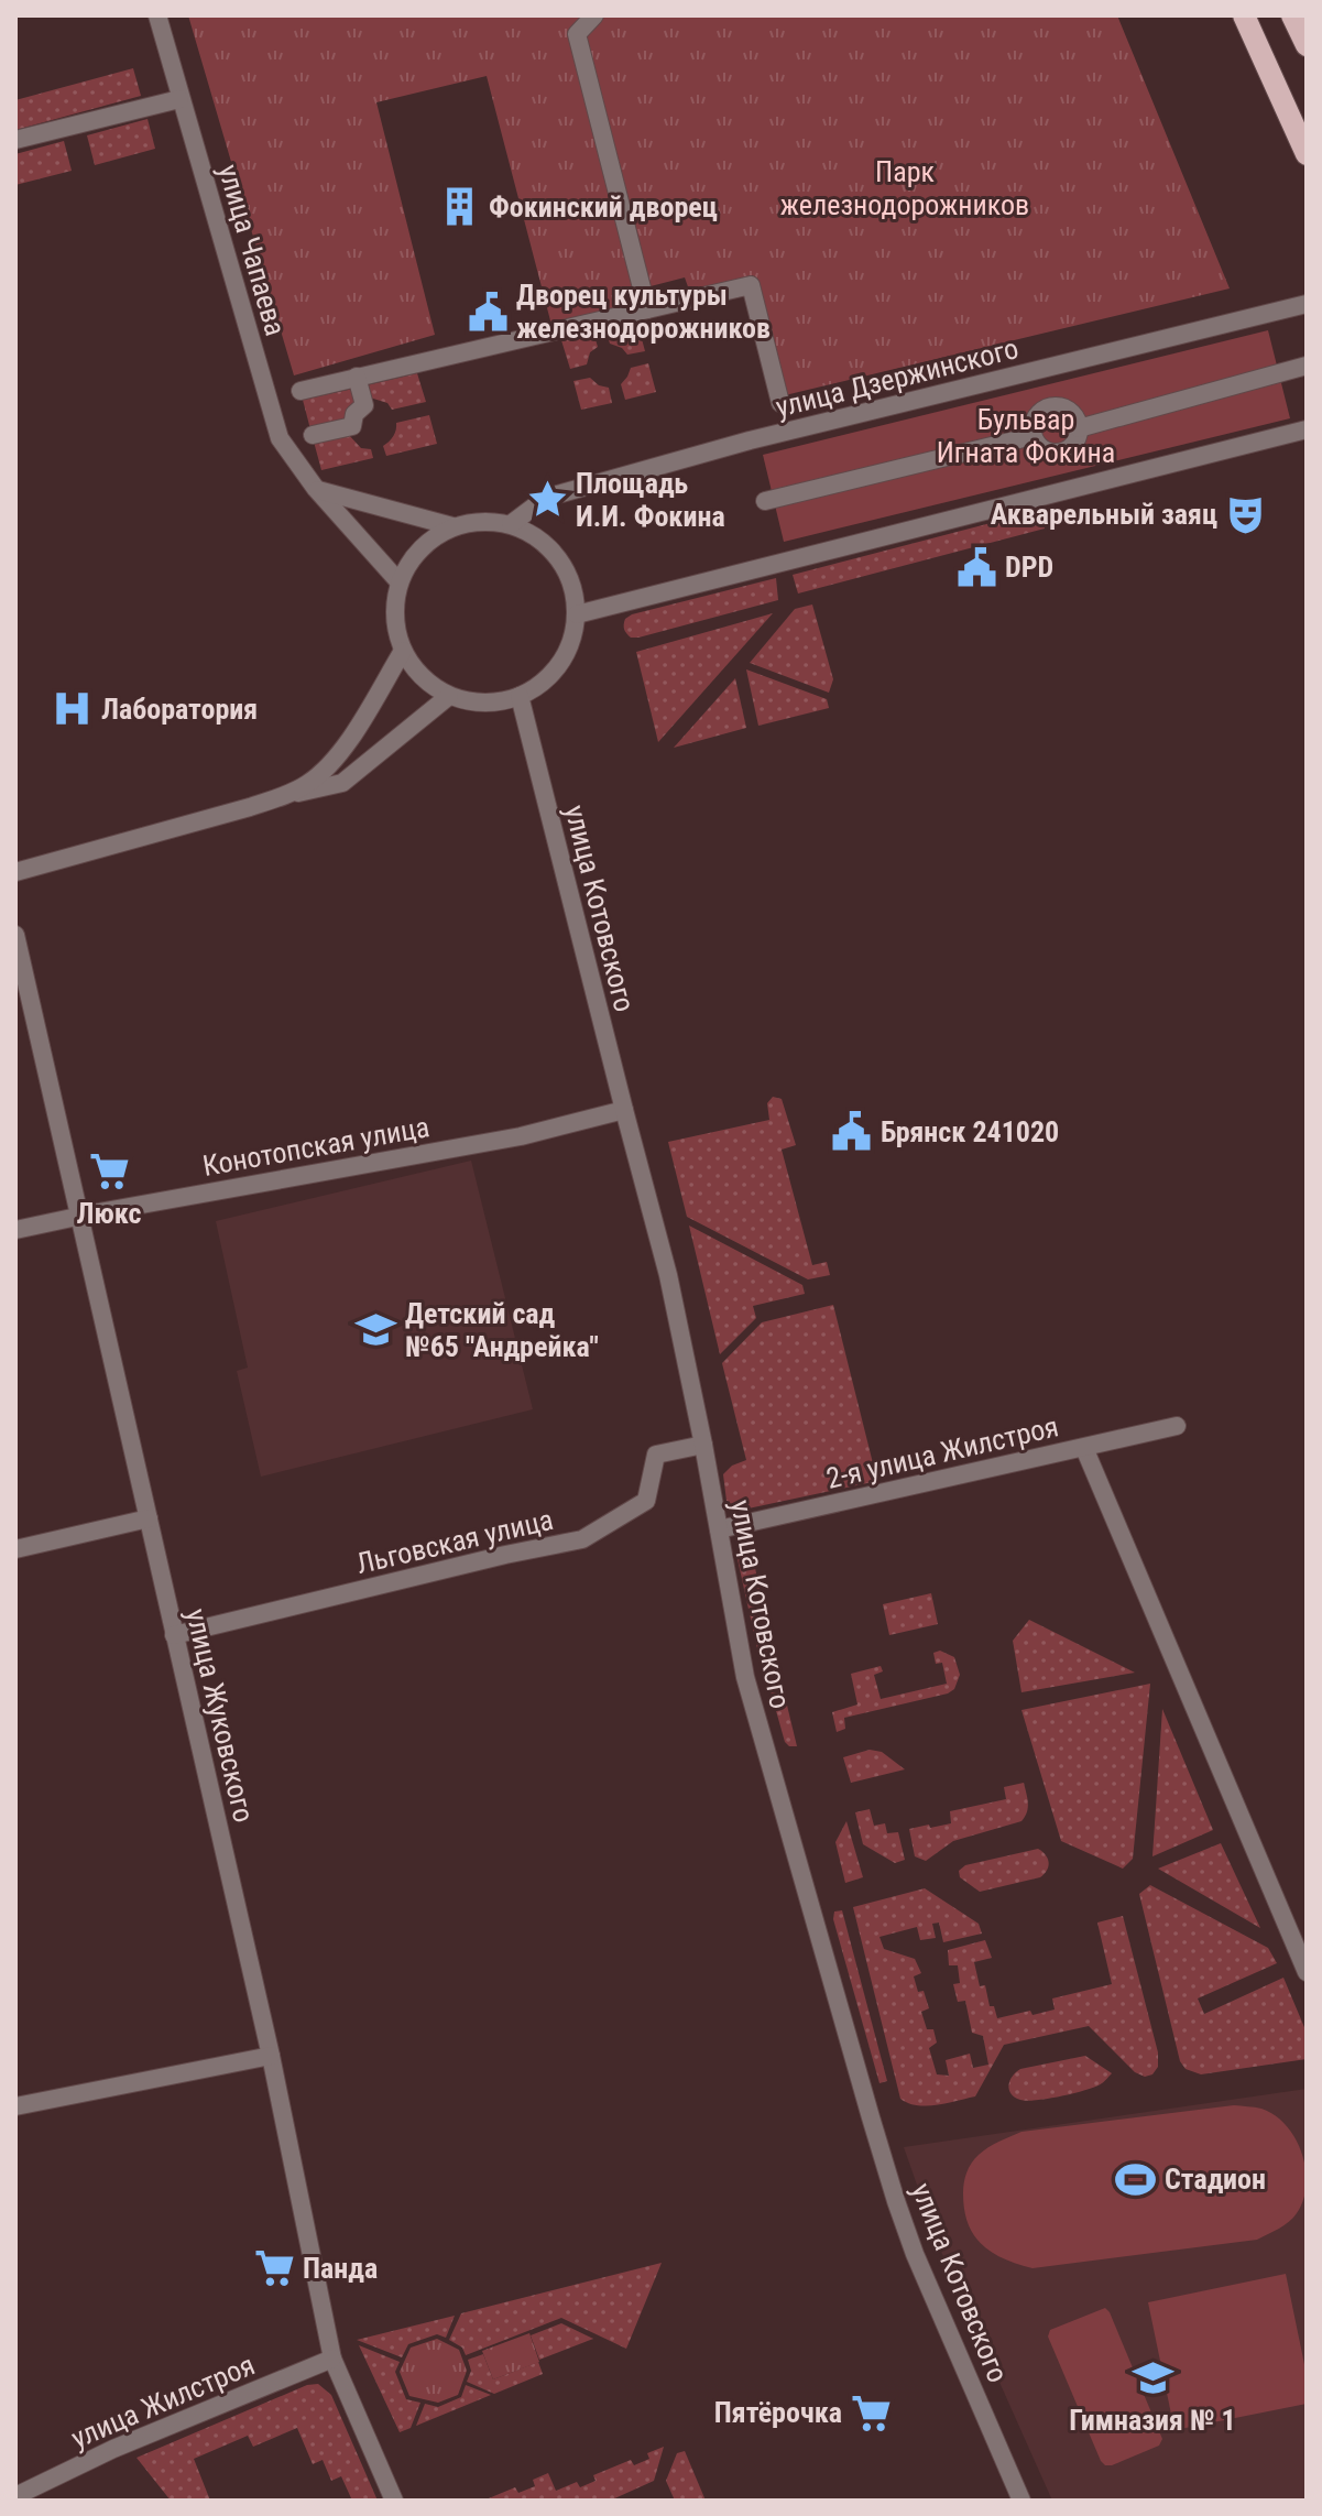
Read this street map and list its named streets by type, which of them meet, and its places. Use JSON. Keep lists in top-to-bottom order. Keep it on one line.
{"streets":{"street":["улица Чапаева","улица Дзержинского","улица Котовского","Конотопская улица","2-я улица Жилстроя","Льговская улица","улица Жуковского","улица Жилстроя"]},"crossings":[["улица Чапаева","улица Дзержинского"],["улица Чапаева","улица Котовского"],["улица Дзержинского","улица Котовского"],["улица Котовского","Конотопская улица"],["улица Котовского","2-я улица Жилстроя"],["улица Котовского","Льговская улица"],["Конотопская улица","улица Жуковского"],["Льговская улица","улица Жуковского"],["улица Жуковского","улица Жилстроя"]],"parks":["Парк железнодорожников","Бульвар Игната Фокина"],"places":{"building":["Фокинский дворец"],"public building":["Дворец культуры железнодорожников","DPD","Брянск 241020"],"place":["Площадь И.И. Фокина"],"theatre":["Акварельный заяц"],"hospital":["Лаборатория"],"supermarket":["Люкс","Панда","Пятёрочка"],"school or university":["Детский сад №65 \"Андрейка\"","Гимназия № 1"],"sports":["Стадион"]}}
